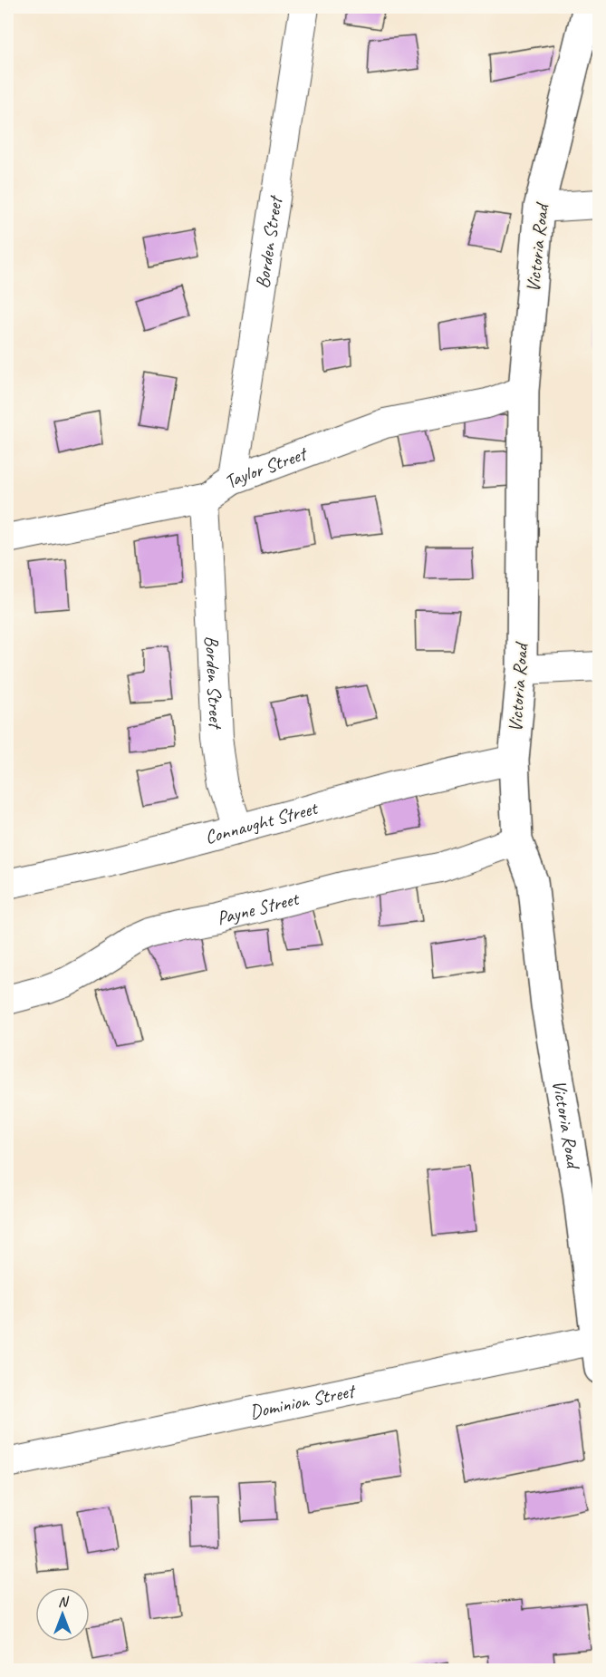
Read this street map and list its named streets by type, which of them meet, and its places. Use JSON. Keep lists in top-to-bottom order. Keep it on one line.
{"streets":{"main road":["Victoria Road"],"street":["Borden Street","Taylor Street","Connaught Street","Payne Street","Dominion Street"]},"crossings":[["Borden Street","Taylor Street"],["Borden Street","Connaught Street"],["Victoria Road","Taylor Street"],["Victoria Road","Connaught Street"],["Victoria Road","Payne Street"],["Victoria Road","Dominion Street"]],"north":"top"}
